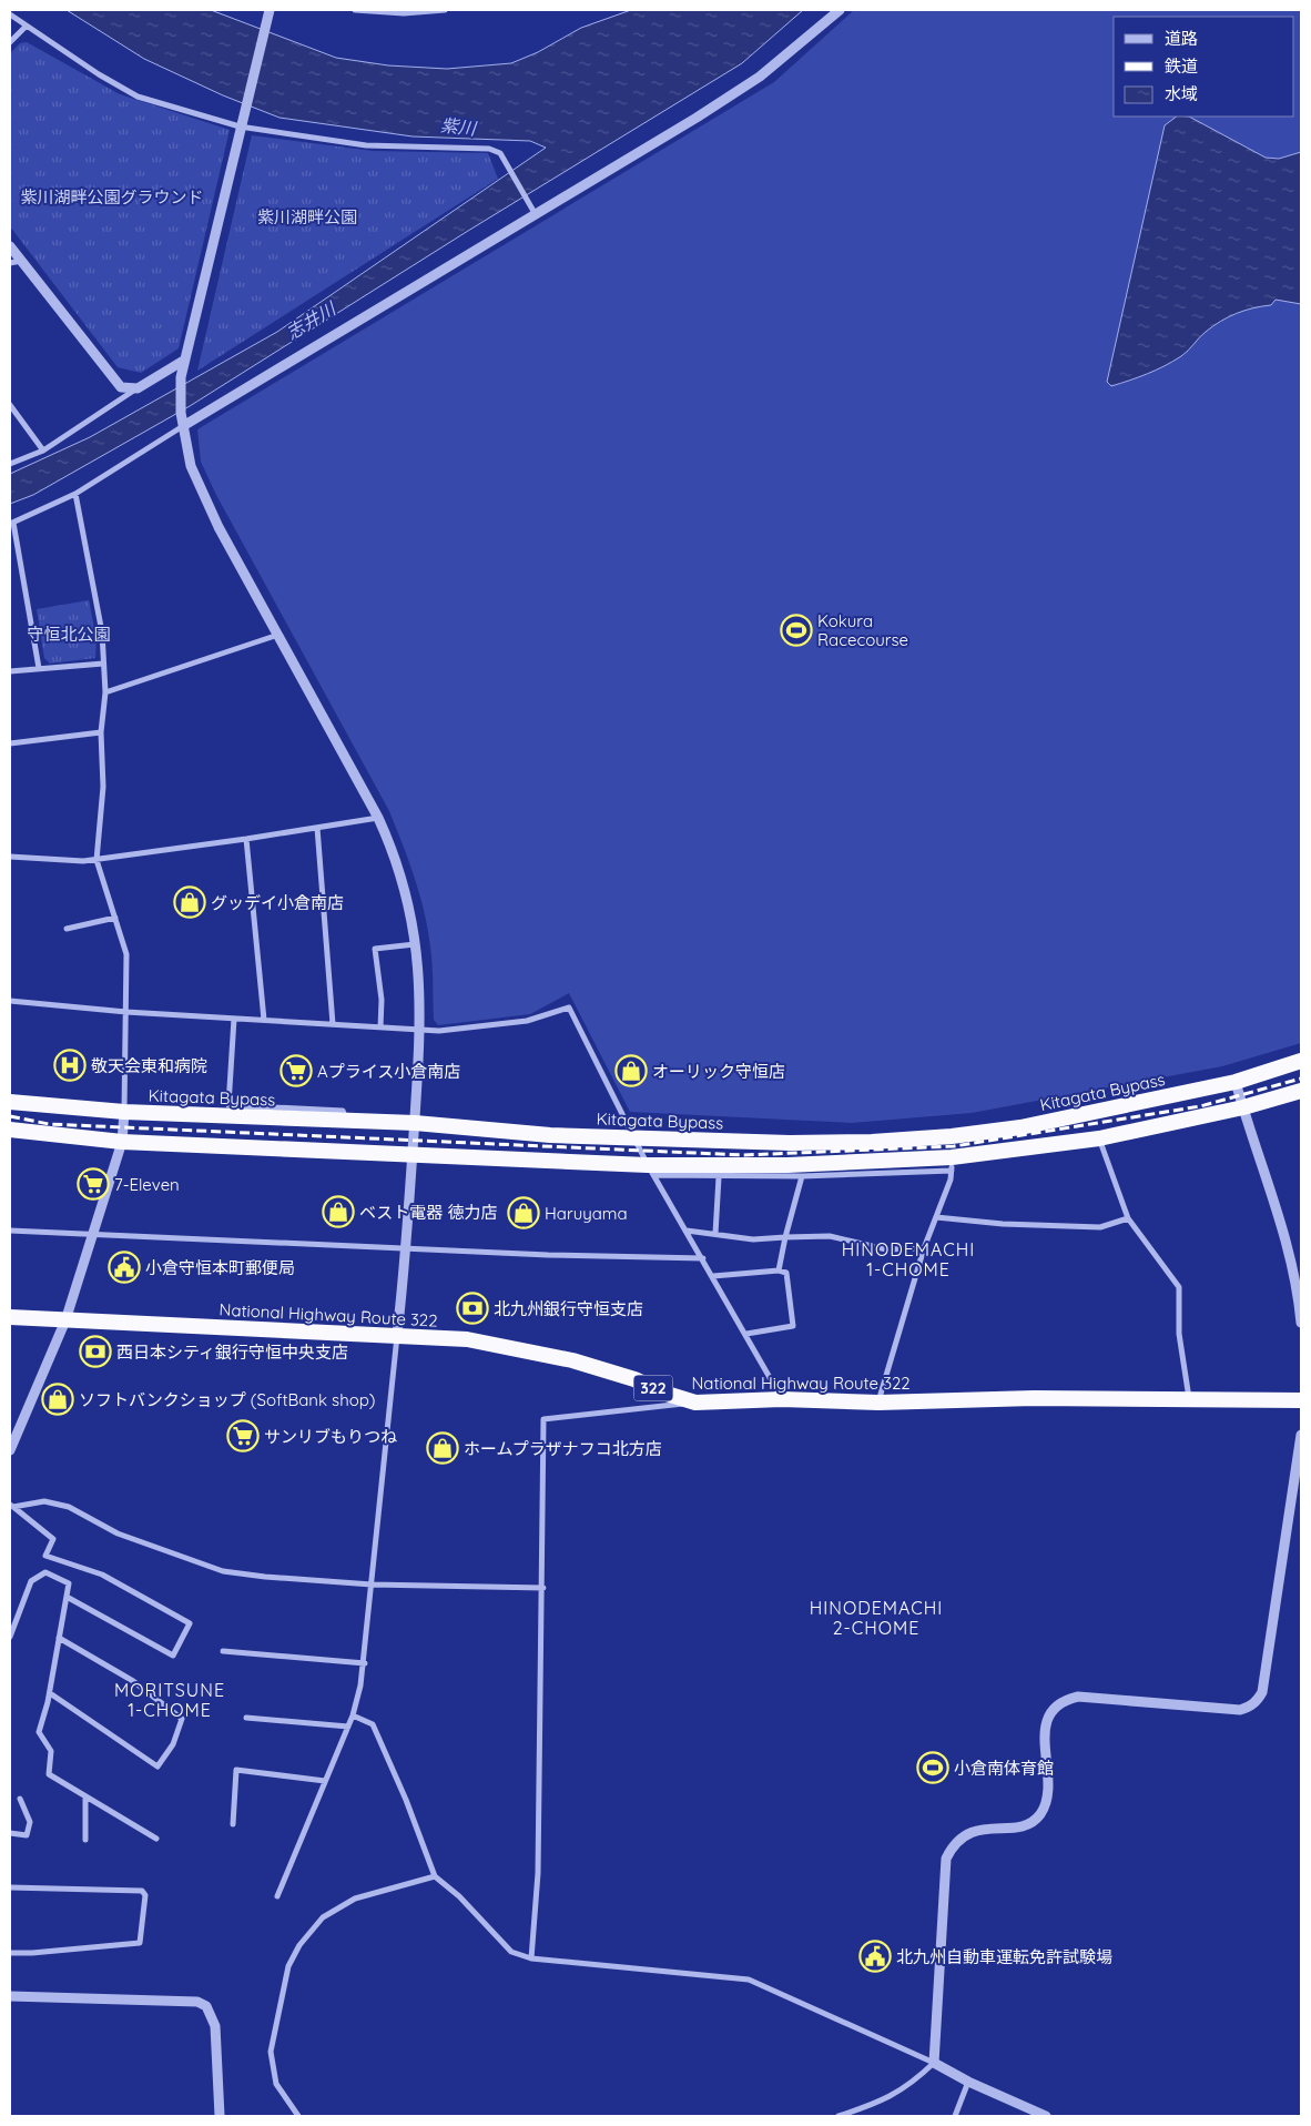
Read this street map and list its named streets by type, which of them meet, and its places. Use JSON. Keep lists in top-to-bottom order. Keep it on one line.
{"streets":{"highway":["Kitagata Bypass","National Highway Route 322","322"]},"districts":["HINODEMACHI 1-CHOME","HINODEMACHI 2-CHOME","MORITSUNE 1-CHOME"],"water":["紫川","志井川"],"parks":["紫川湖畔公園グラウンド","紫川湖畔公園","守恒北公園"],"places":{"sports":["Kokura Racecourse","小倉南体育館"],"shop":["グッデイ小倉南店","オーリック守恒店","ベスト電器 徳力店","Haruyama","ソフトバンクショップ (SoftBank shop)","ホームプラザナフコ北方店"],"hospital":["敬天会東和病院"],"supermarket":["Aプライス小倉南店","7-Eleven","サンリブもりつね"],"public building":["小倉守恒本町郵便局","北九州自動車運転免許試験場"],"bank":["北九州銀行守恒支店","西日本シティ銀行守恒中央支店"]},"legend":["道路","鉄道","水域"]}
